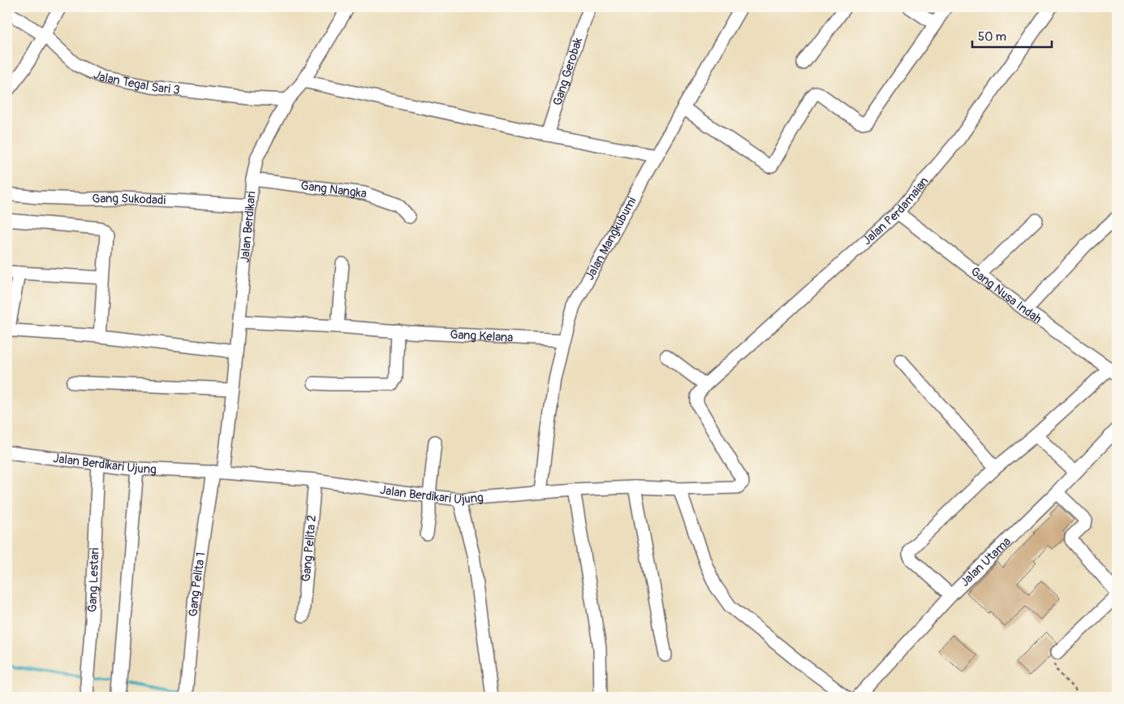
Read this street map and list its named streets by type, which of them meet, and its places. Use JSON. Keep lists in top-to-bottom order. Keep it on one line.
{"streets":{"street":["Gang Gerobak","Jalan Tegal Sari 3","Gang Nangka","Gang Sukodadi","Jalan Perdamaian","Jalan Berdikari","Jalan Mangkubumi","Gang Nusa Indah","Gang Kelana","Jalan Berdikari Ujung","Gang Pelita 2","Jalan Utama","Gang Lestari","Gang Pelita 1"]},"crossings":[["Jalan Tegal Sari 3","Jalan Berdikari"],["Gang Nangka","Jalan Berdikari"],["Gang Sukodadi","Jalan Berdikari"],["Jalan Perdamaian","Gang Nusa Indah"],["Jalan Perdamaian","Jalan Berdikari Ujung"],["Jalan Berdikari","Gang Kelana"],["Jalan Berdikari","Jalan Berdikari Ujung"],["Jalan Berdikari","Gang Pelita 1"],["Jalan Mangkubumi","Gang Kelana"],["Jalan Mangkubumi","Jalan Berdikari Ujung"],["Jalan Berdikari Ujung","Gang Pelita 2"],["Jalan Berdikari Ujung","Gang Lestari"],["Jalan Berdikari Ujung","Gang Pelita 1"]],"scale_bar":"50 m"}
